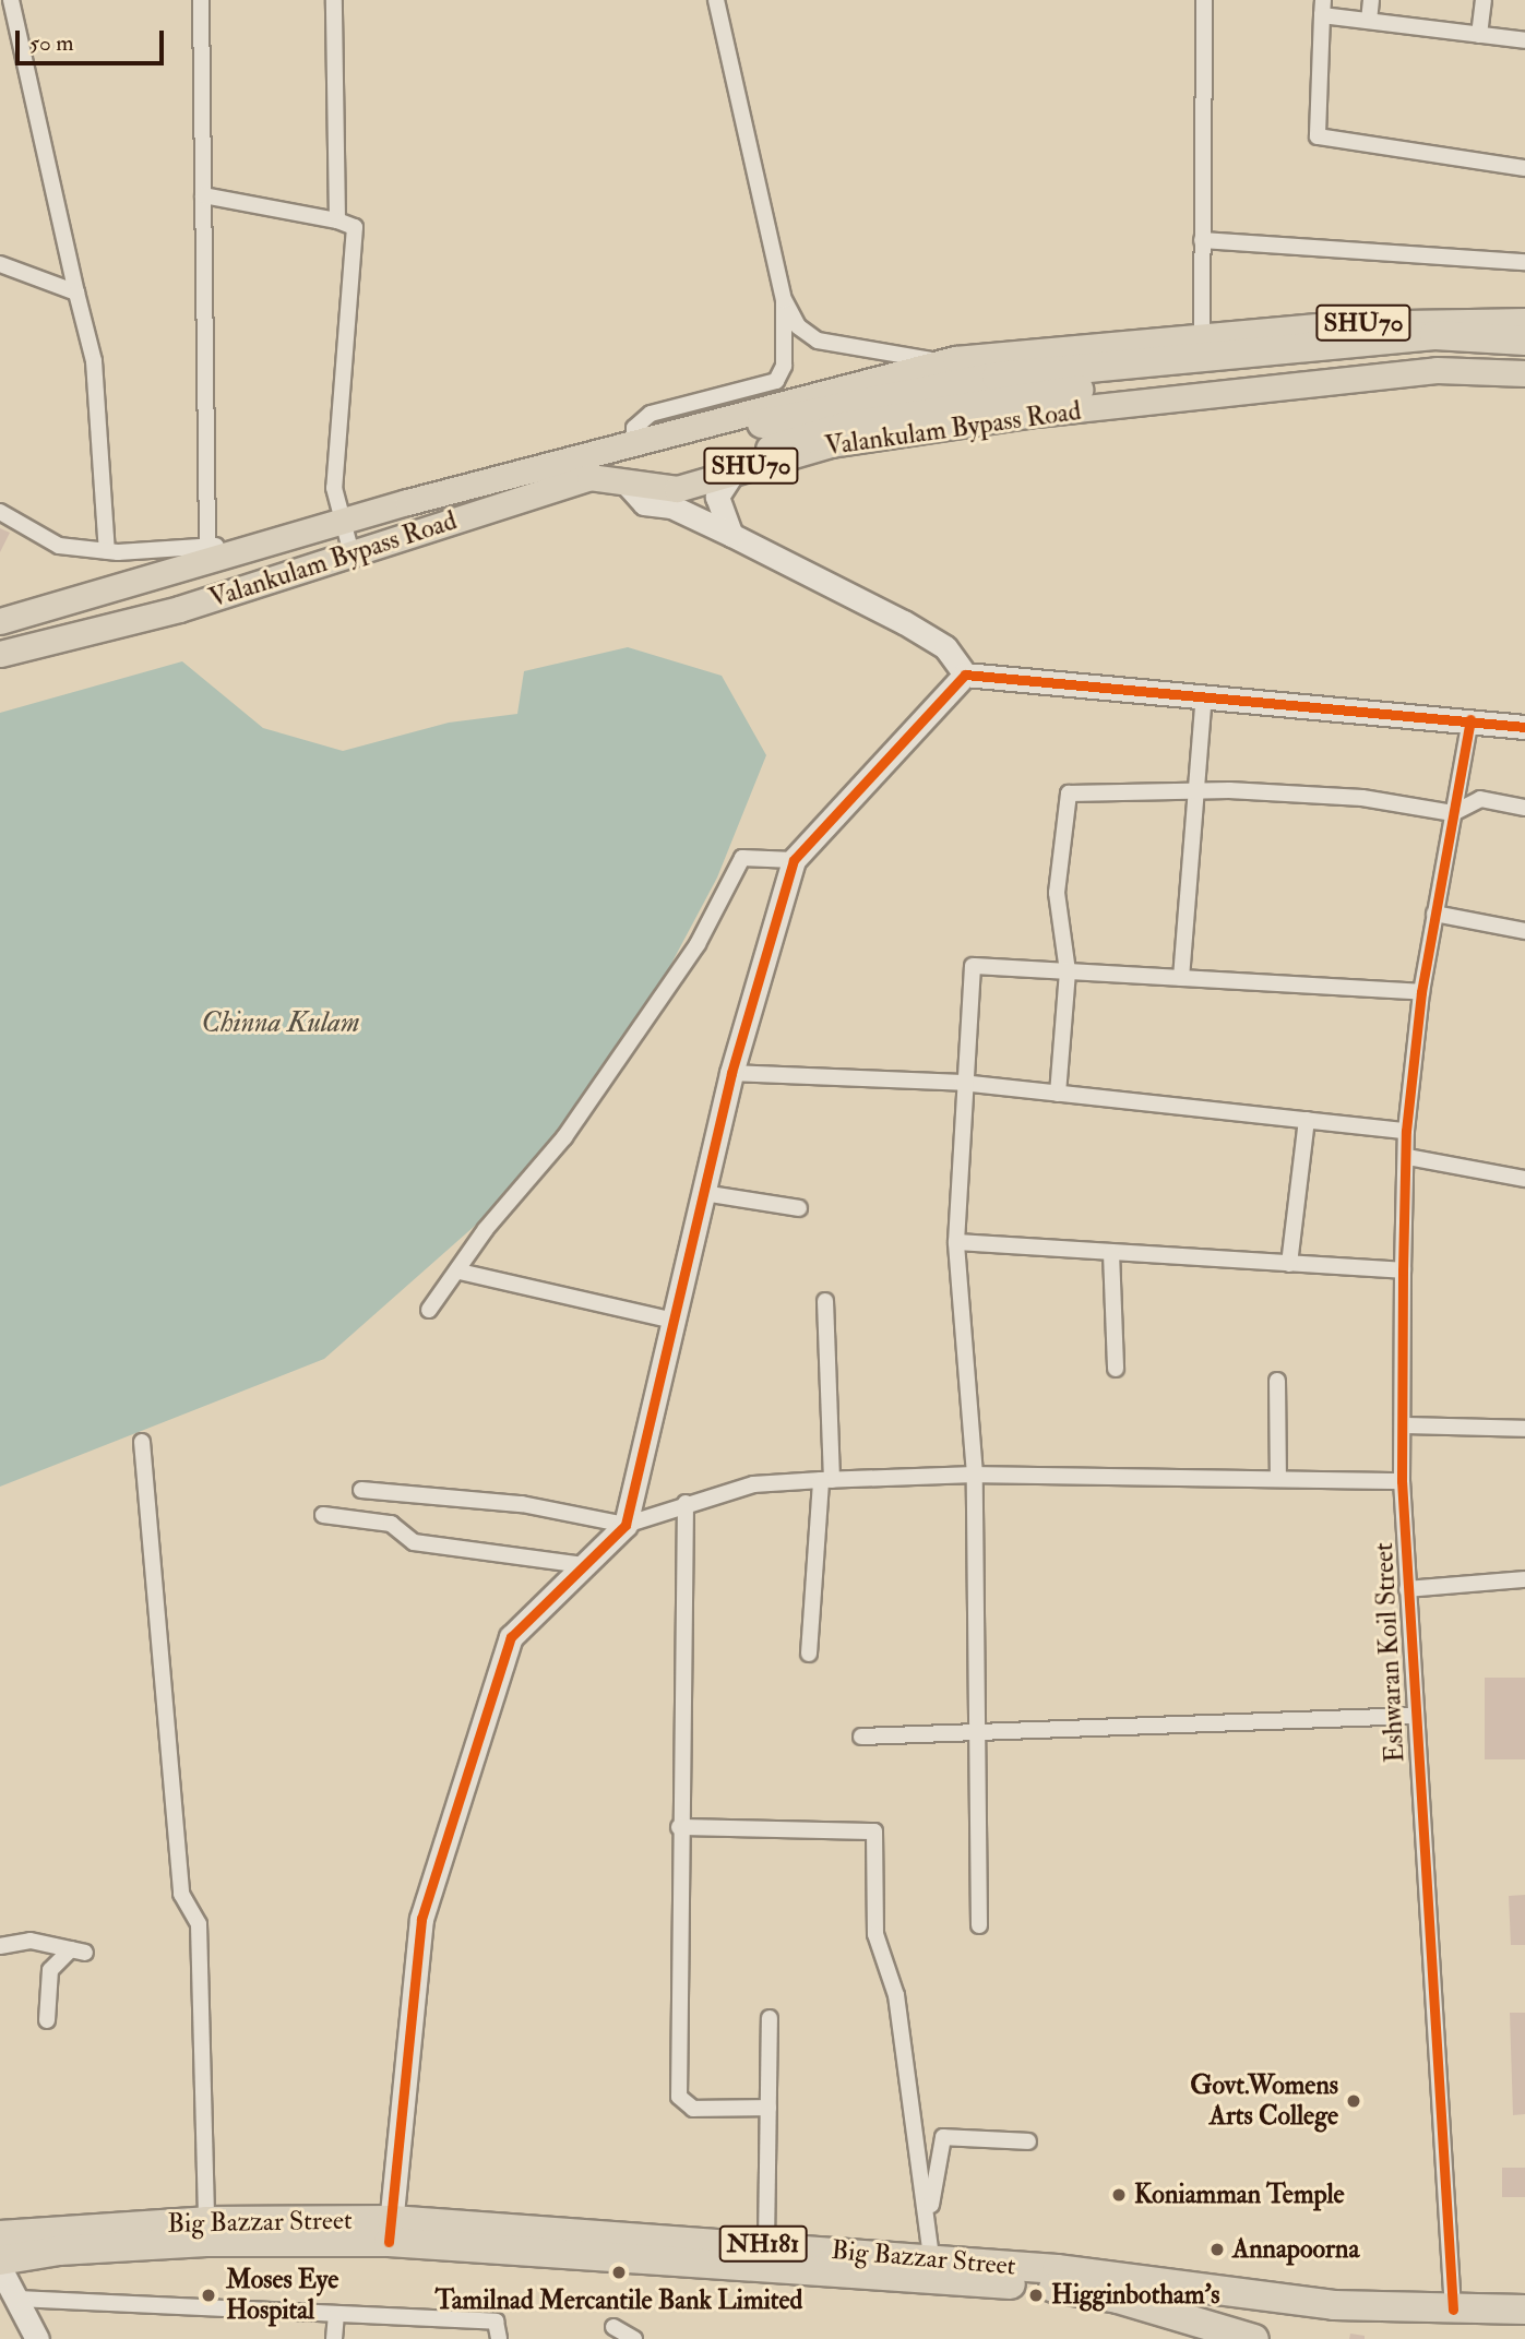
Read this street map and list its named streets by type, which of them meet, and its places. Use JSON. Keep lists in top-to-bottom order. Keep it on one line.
{"streets":{"highway":["Big Bazzar Street","NH181"],"main road":["SHU70","Valankulam Bypass Road"],"street":["Eshwaran Koil Street"]},"crossings":[["Eshwaran Koil Street","Big Bazzar Street"]],"water":["Chinna Kulam"],"places":["Govt.Womens Arts College","Koniamman Temple","Annapoorna","Tamilnad Mercantile Bank Limited","Moses Eye Hospital","Higginbotham's"],"scale_bar":"50 m"}
